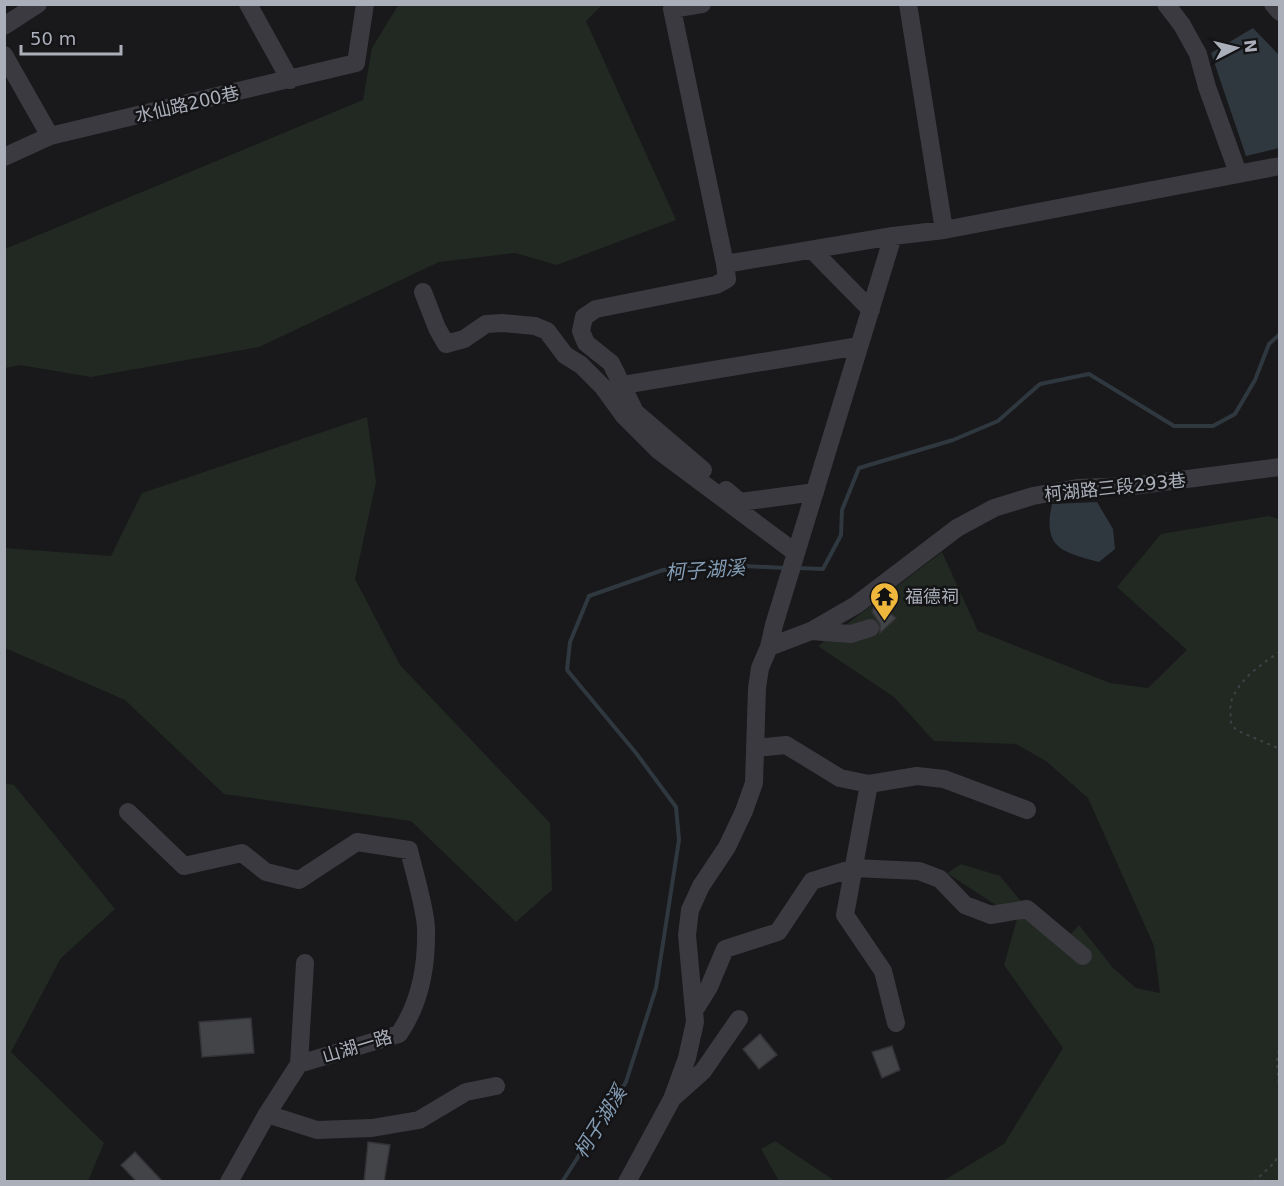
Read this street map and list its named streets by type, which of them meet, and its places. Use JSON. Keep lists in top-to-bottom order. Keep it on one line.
{"streets":{"street":["水仙路200巷","柯湖路三段293巷","山湖一路"]},"water":["柯子湖溪"],"places":{"temple":["福德祠"]},"scale_bar":"50 m","north":"right"}
